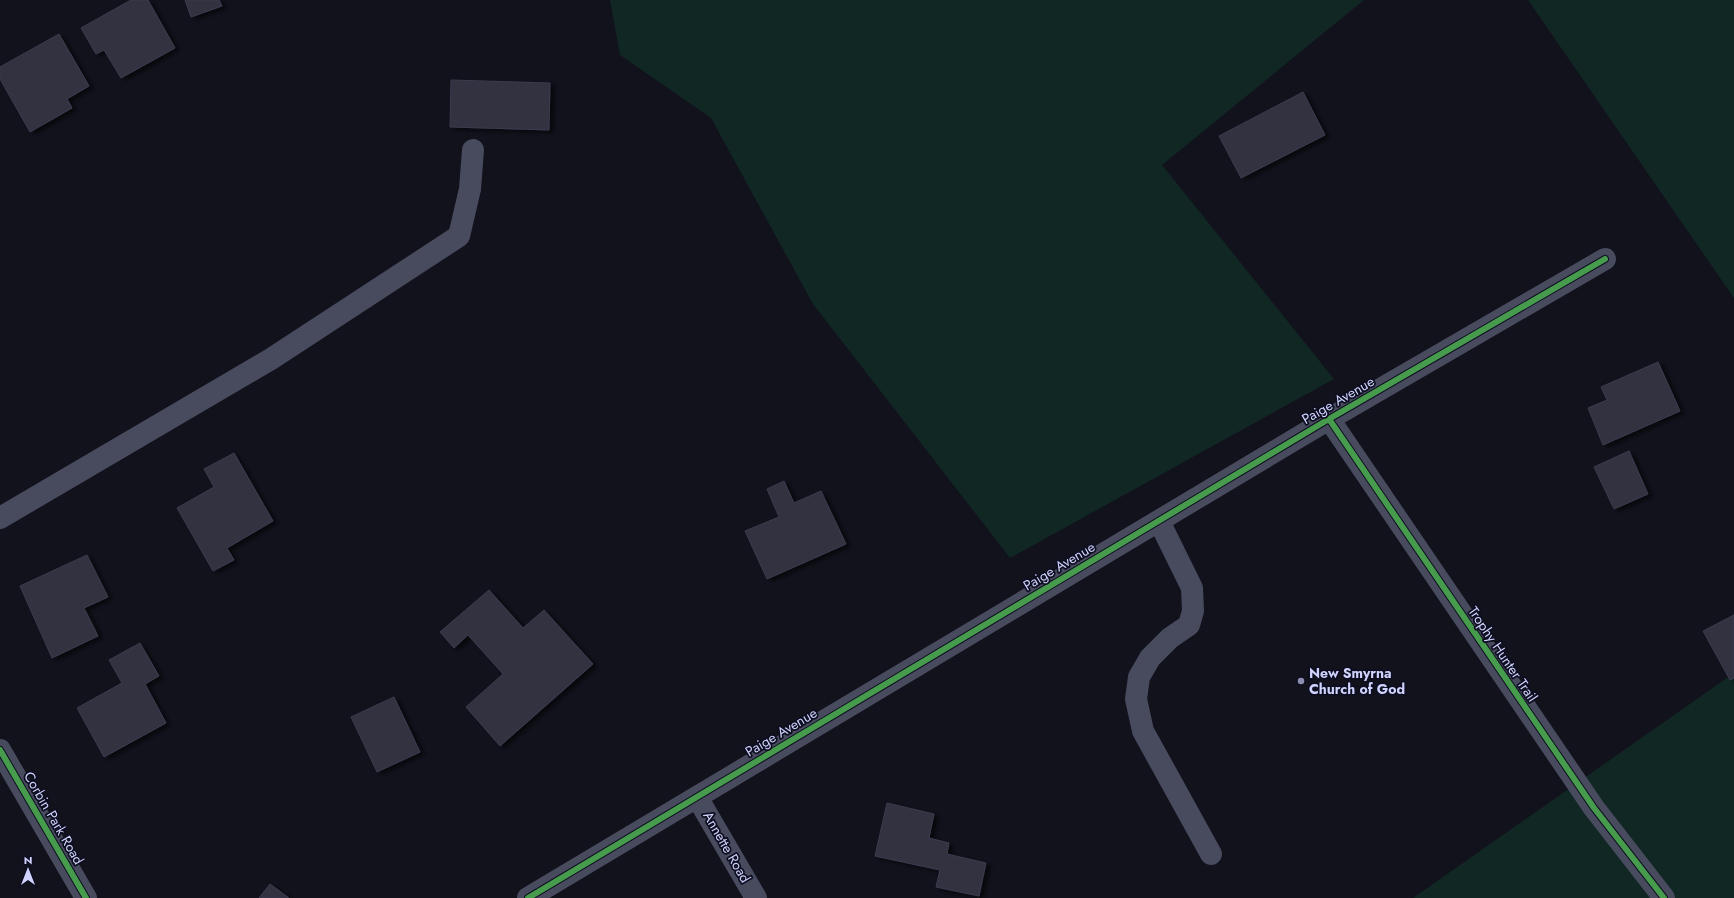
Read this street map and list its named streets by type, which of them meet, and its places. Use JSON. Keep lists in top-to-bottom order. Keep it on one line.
{"streets":{"street":["Paige Avenue","Trophy Hunter Trail","Corbin Park Road","Annette Road"]},"crossings":[["Paige Avenue","Trophy Hunter Trail"],["Paige Avenue","Annette Road"]],"places":["New Smyrna Church of God"],"north":"top"}
